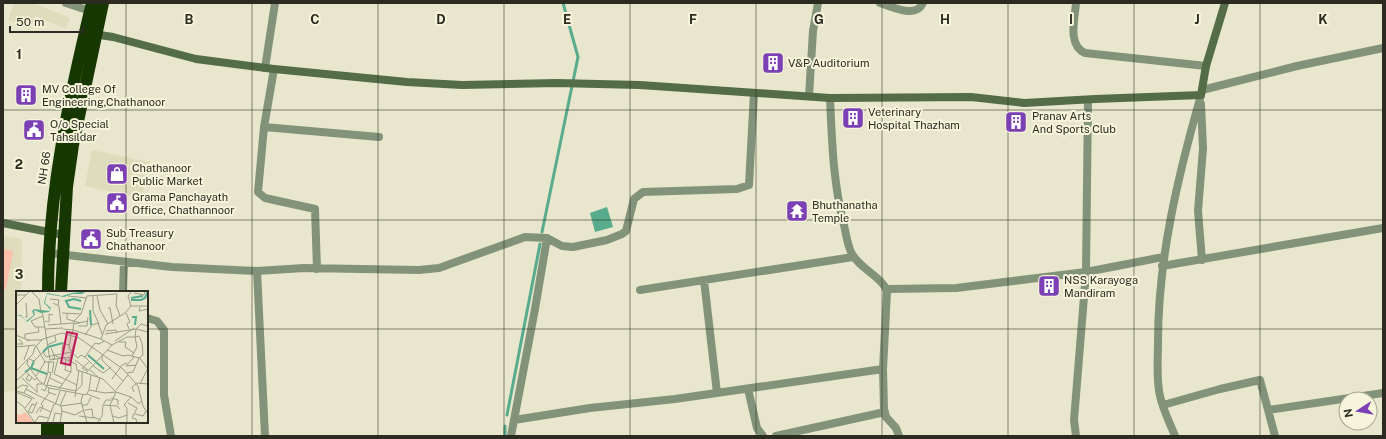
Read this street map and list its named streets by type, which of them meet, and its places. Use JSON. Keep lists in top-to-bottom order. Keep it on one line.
{"streets":{"highway":["NH 66"]},"places":{"building":["V&P Auditorium","MV College Of Engineering,Chathanoor","Veterinary Hospital Thazham","Pranav Arts And Sports Club","NSS Karayoga Mandiram"],"public building":["O/o Special Tahsildar","Grama Panchayath Office, Chathannoor","Sub Treasury Chathanoor"],"shop":["Chathanoor Public Market"],"temple":["Bhuthanatha Temple"]},"scale_bar":"50 m","north":"left","grid":{"columns":["B","C","D","E","F","G","H","I","J","K"],"rows":["1","2","3"]}}
